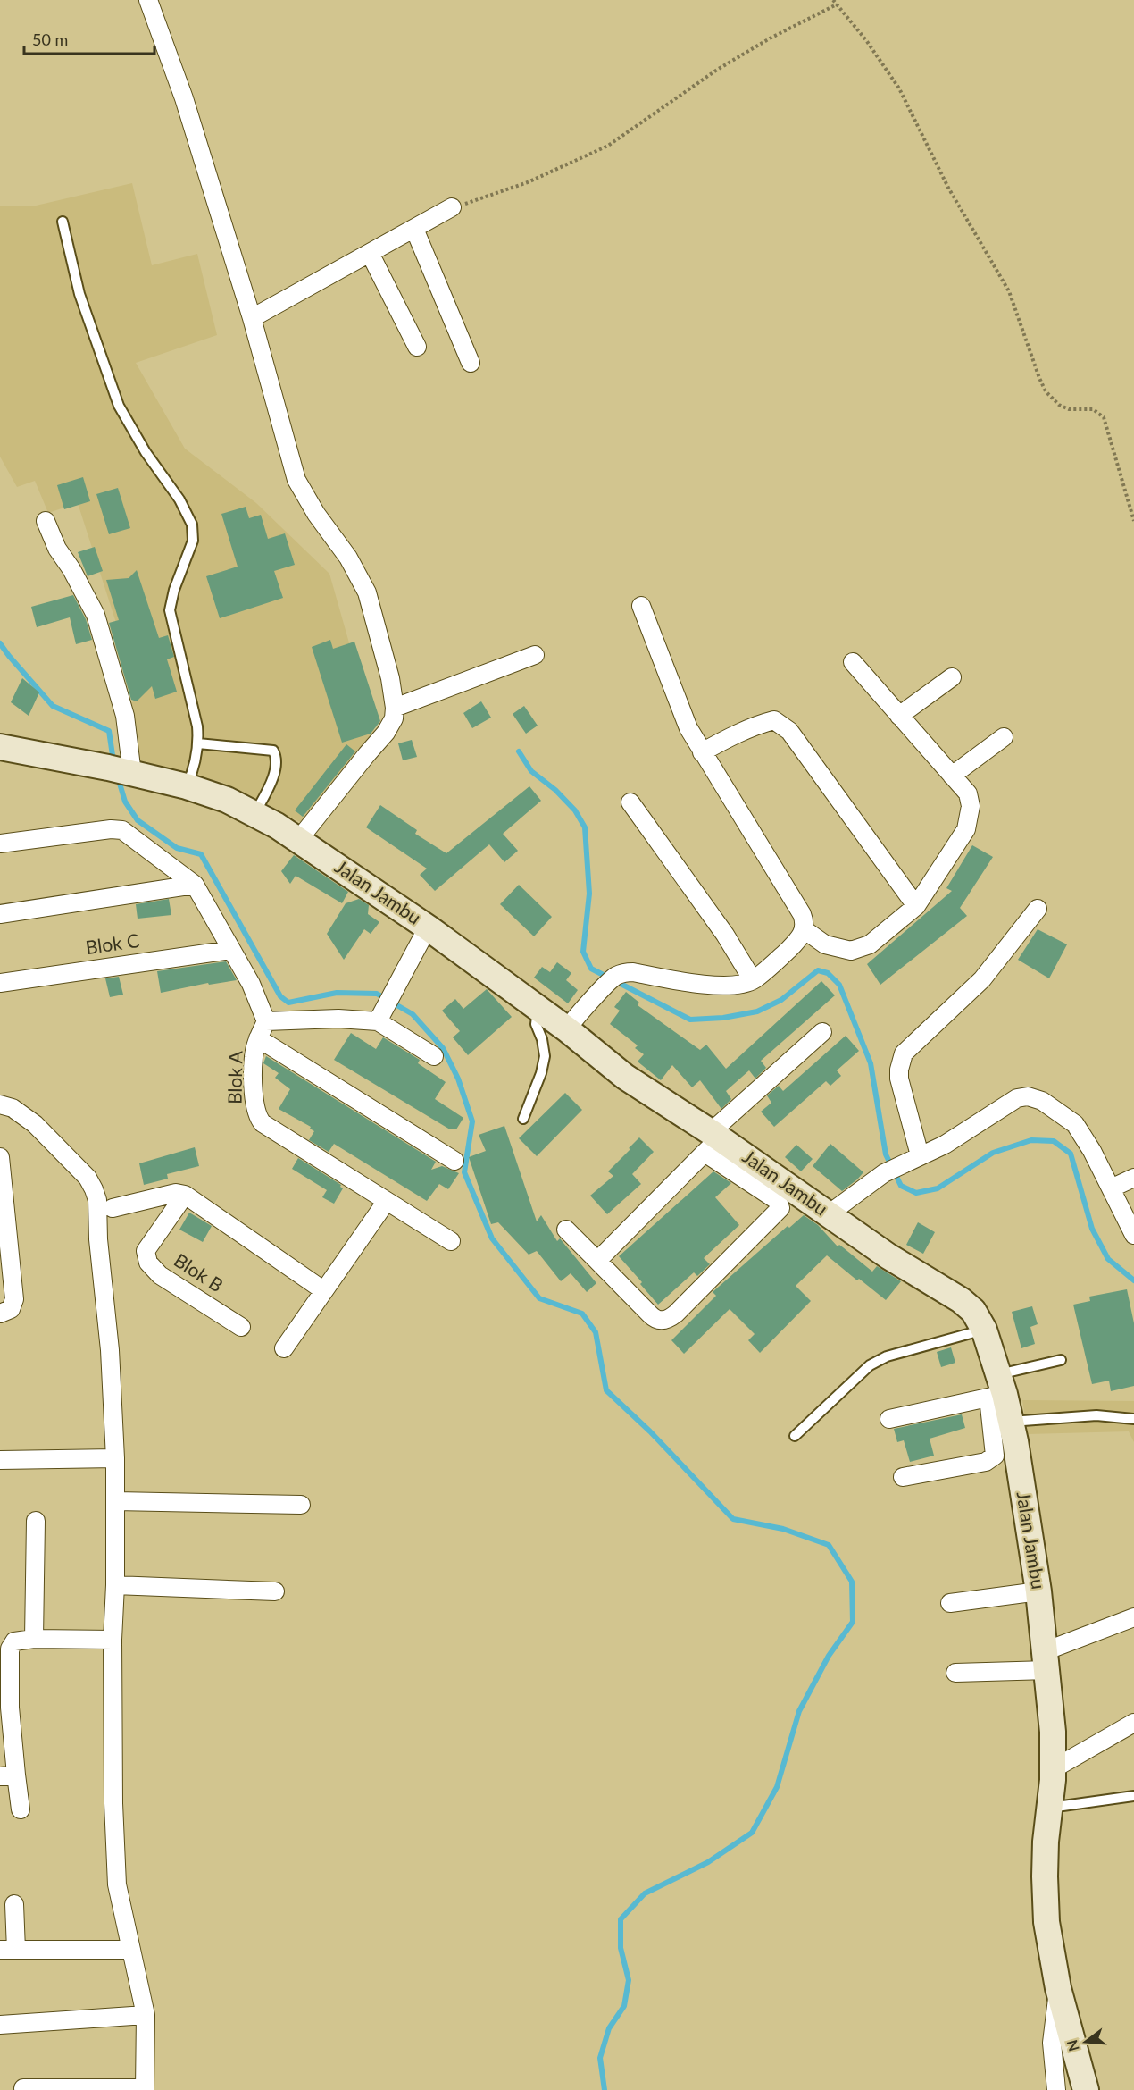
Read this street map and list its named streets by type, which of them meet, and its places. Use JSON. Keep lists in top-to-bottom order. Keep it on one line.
{"streets":{"street":["Jalan Jambu","Blok C","Blok A","Blok B"]},"scale_bar":"50 m","north":"left"}
